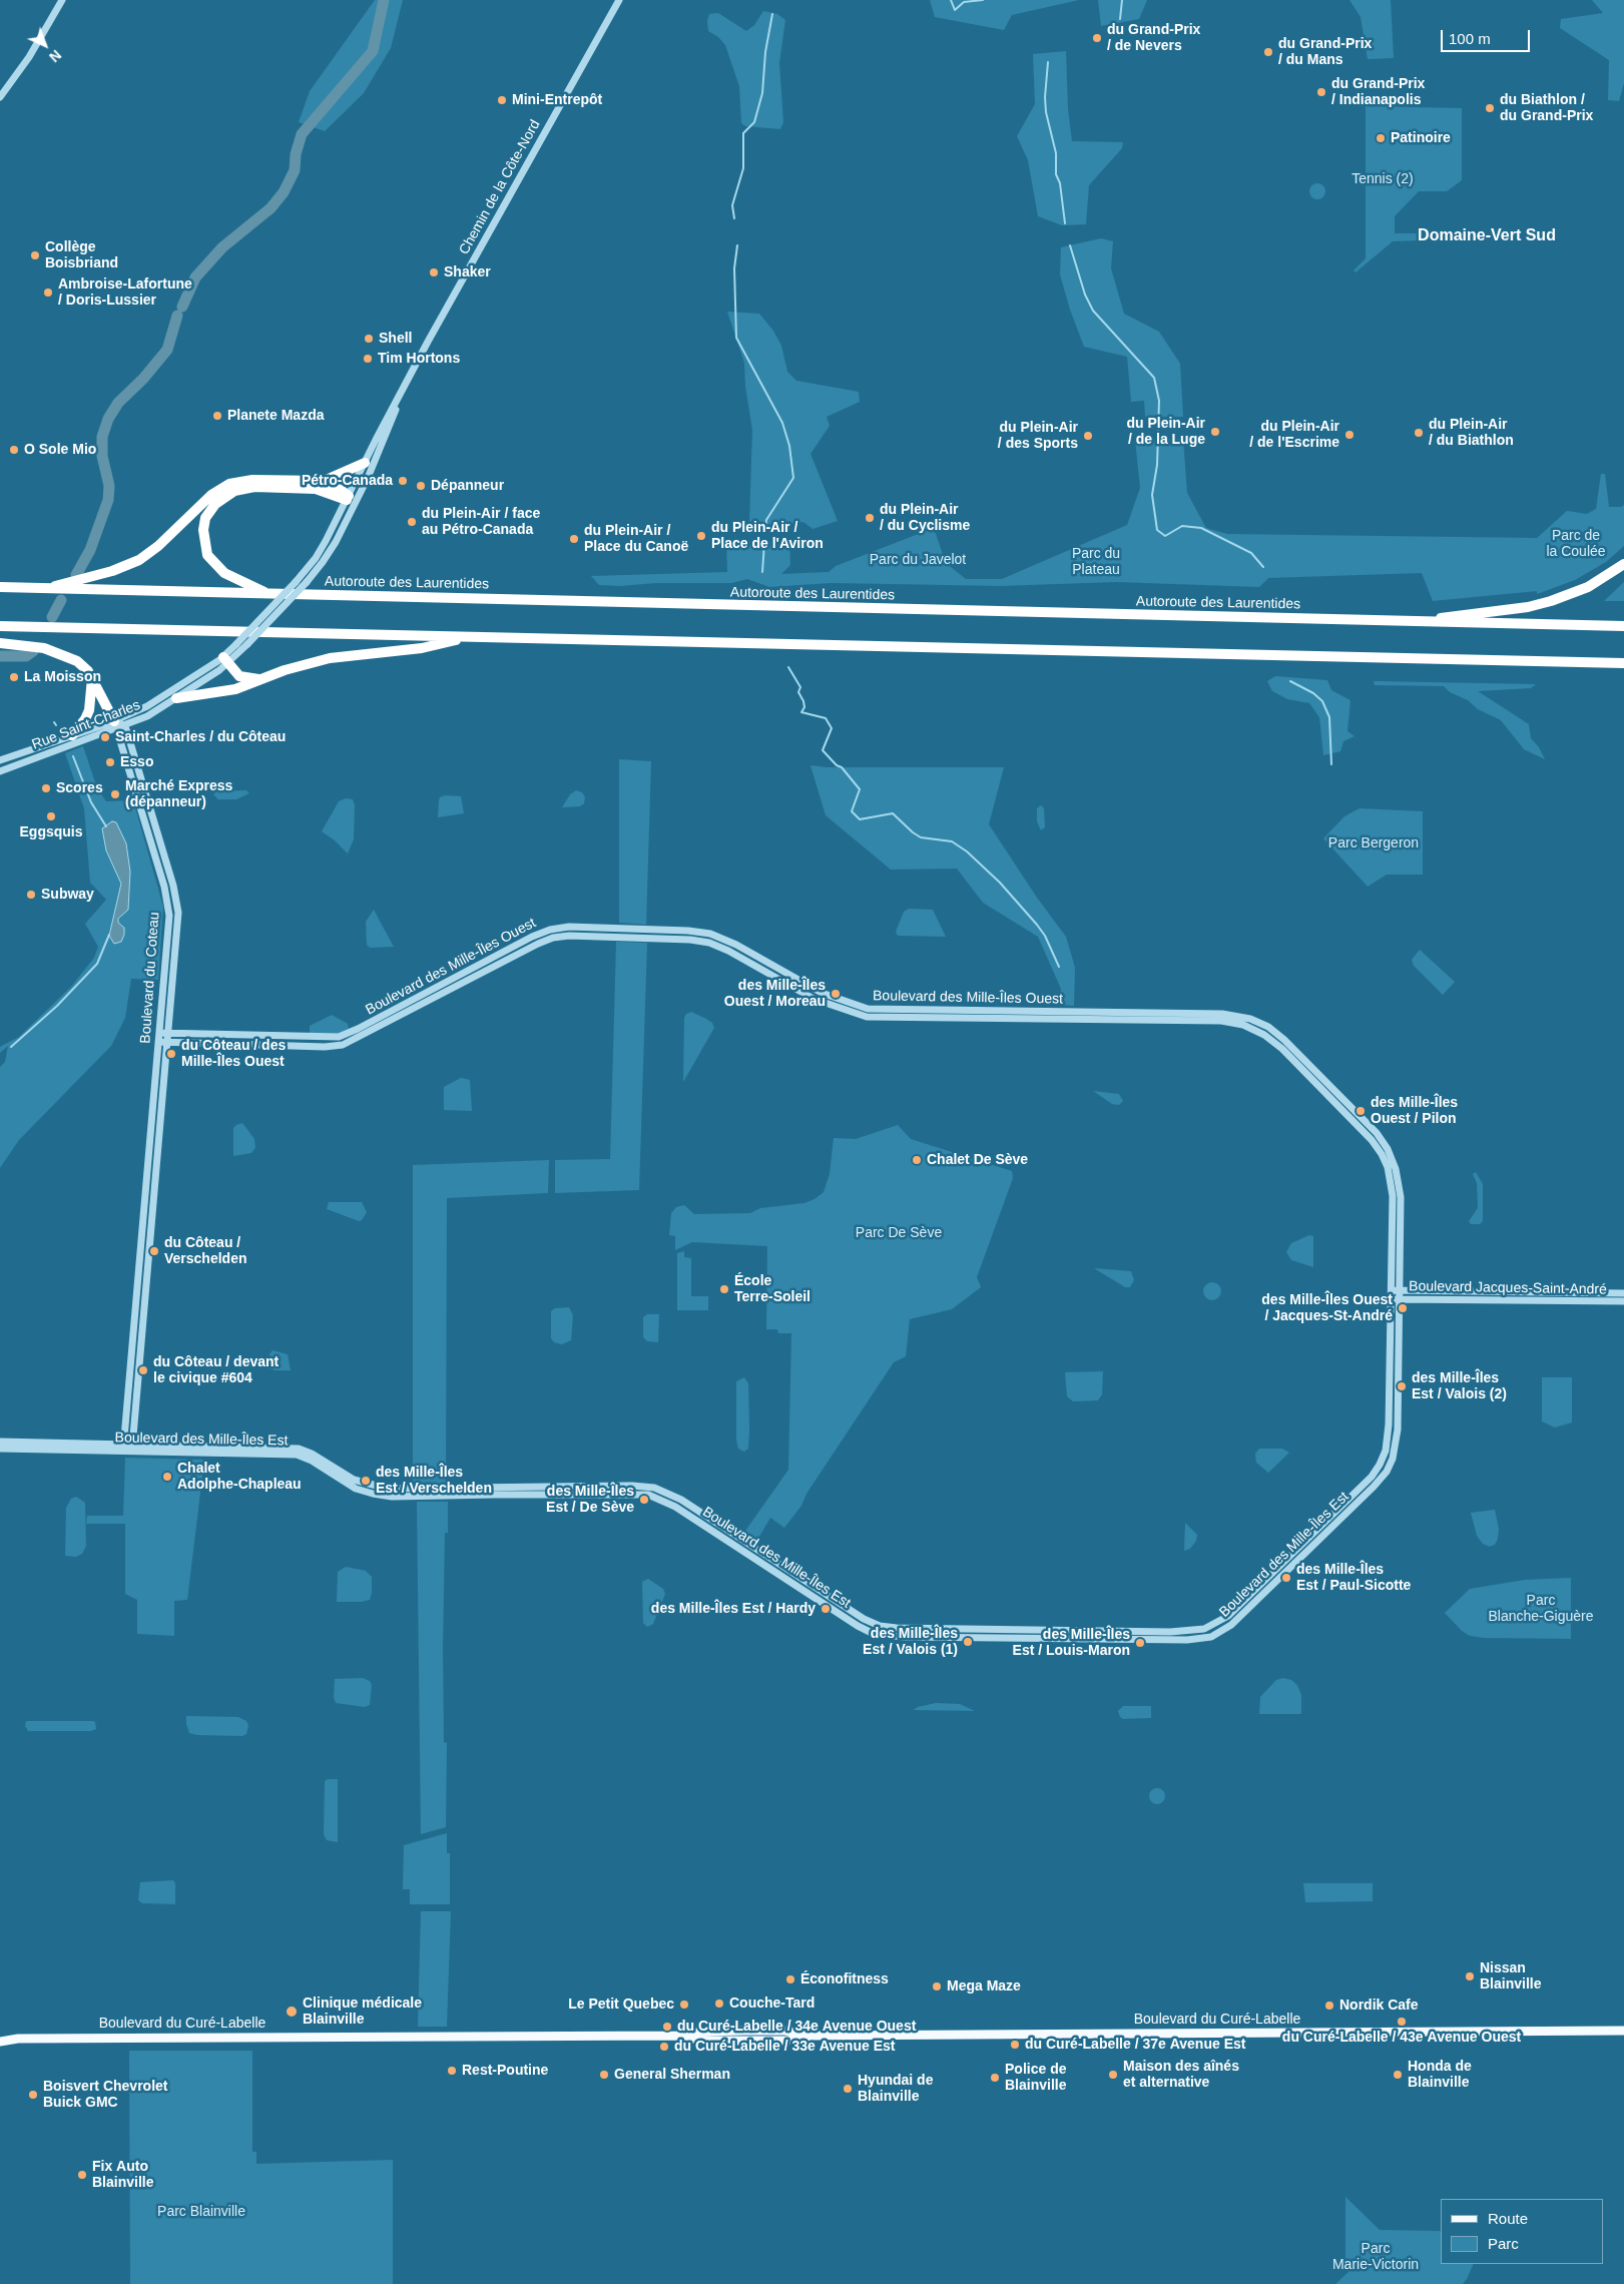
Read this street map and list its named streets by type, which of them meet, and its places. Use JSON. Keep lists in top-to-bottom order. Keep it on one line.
{"streets":{"highway":["Autoroute des Laurentides"],"main road":["Boulevard du Curé-Labelle"],"street":["Chemin de la Côte-Nord","Rue Saint-Charles","Boulevard des Mille-Îles Ouest","Boulevard du Coteau","Boulevard Jacques-Saint-André","Boulevard des Mille-Îles Est"]},"crossings":[["Chemin de la Côte-Nord","Rue Saint-Charles"],["Rue Saint-Charles","Boulevard du Coteau"],["Boulevard des Mille-Îles Ouest","Boulevard du Coteau"],["Boulevard des Mille-Îles Ouest","Boulevard Jacques-Saint-André"],["Boulevard des Mille-Îles Ouest","Boulevard des Mille-Îles Est"],["Boulevard du Coteau","Boulevard des Mille-Îles Est"]],"districts":["Domaine-Vert Sud"],"parks":["Tennis (2)","Parc de la Coulée","Parc du Plateau","Parc du Javelot","Parc Bergeron","Parc De Sève","Parc Blanche-Giguère","Parc Blainville","Parc Marie-Victorin"],"places":["du Grand-Prix / de Nevers","du Grand-Prix / du Mans","du Grand-Prix / Indianapolis","Mini-Entrepôt","du Biathlon / du Grand-Prix","Patinoire","Collège Boisbriand","Shaker","Ambroise-Lafortune / Doris-Lussier","Shell","Tim Hortons","Planete Mazda","du Plein-Air / de la Luge","du Plein-Air / du Biathlon","du Plein-Air / de l'Escrime","du Plein-Air / des Sports","O Sole Mio","Pétro-Canada","Dépanneur","du Plein-Air / du Cyclisme","du Plein-Air / face au Pétro-Canada","du Plein-Air / Place de l'Aviron","du Plein-Air / Place du Canoë","La Moisson","Saint-Charles / du Côteau","Esso","Scores","Marché Express (dépanneur)","Eggsquis","Subway","des Mille-Îles Ouest / Moreau","du Côteau / des Mille-Îles Ouest","des Mille-Îles Ouest / Pilon","Chalet De Sève","du Côteau / Verschelden","École Terre-Soleil","des Mille-Îles Ouest / Jacques-St-André","du Côteau / devant le civique #604","des Mille-Îles Est / Valois (2)","Chalet Adolphe-Chapleau","des Mille-Îles Est / Verschelden","des Mille-Îles Est / De Sève","des Mille-Îles Est / Paul-Sicotte","des Mille-Îles Est / Hardy","des Mille-Îles Est / Valois (1)","des Mille-Îles Est / Louis-Maron","Nissan Blainville","Éconofitness","Mega Maze","Couche-Tard","Le Petit Quebec","Nordik Cafe","Clinique médicale Blainville","du Curé-Labelle / 43e Avenue Ouest","du Curé-Labelle / 34e Avenue Ouest","du Curé-Labelle / 37e Avenue Est","du Curé-Labelle / 33e Avenue Est","Rest-Poutine","General Sherman","Maison des aînés et alternative","Honda de Blainville","Police de Blainville","Hyundai de Blainville","Boisvert Chevrolet Buick GMC","Fix Auto Blainville"],"legend":["Route","Parc"],"scale_bar":"100 m","north":"bottom right"}
